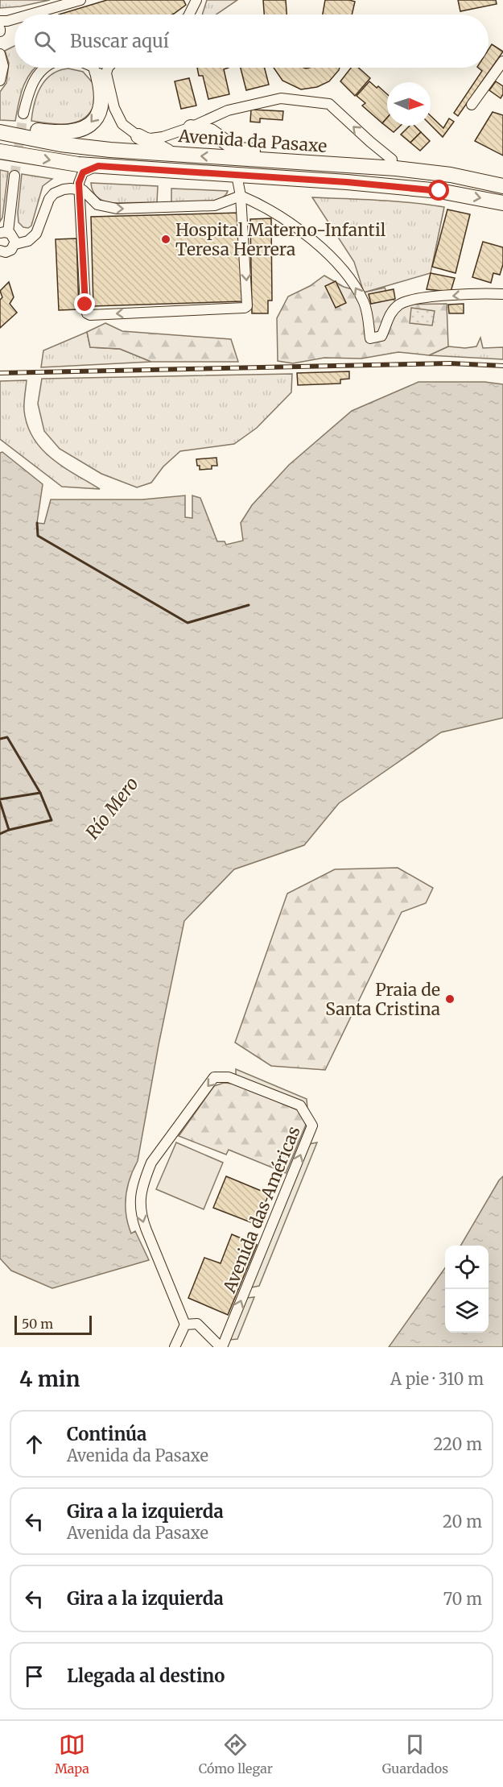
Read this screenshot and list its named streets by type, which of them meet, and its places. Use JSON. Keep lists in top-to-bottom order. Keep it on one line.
{"streets":{"main road":["Avenida da Pasaxe"],"street":["Avenida das Américas"]},"water":["Río Mero"],"places":["Hospital Materno-Infantil Teresa Herrera","Praia de Santa Cristina"],"scale_bar":"50 m","north":"right","page":{"search":"Buscar aquí","scale":"50 m","heading":["4 min","A pie · 310 m"],"list":[["Continúa","Avenida da Pasaxe","220 m"],["Gira a la izquierda","Avenida da Pasaxe","20 m"],["Gira a la izquierda","70 m"],"Llegada al destino"],"nav":["Mapa","Cómo llegar","Guardados"]}}
